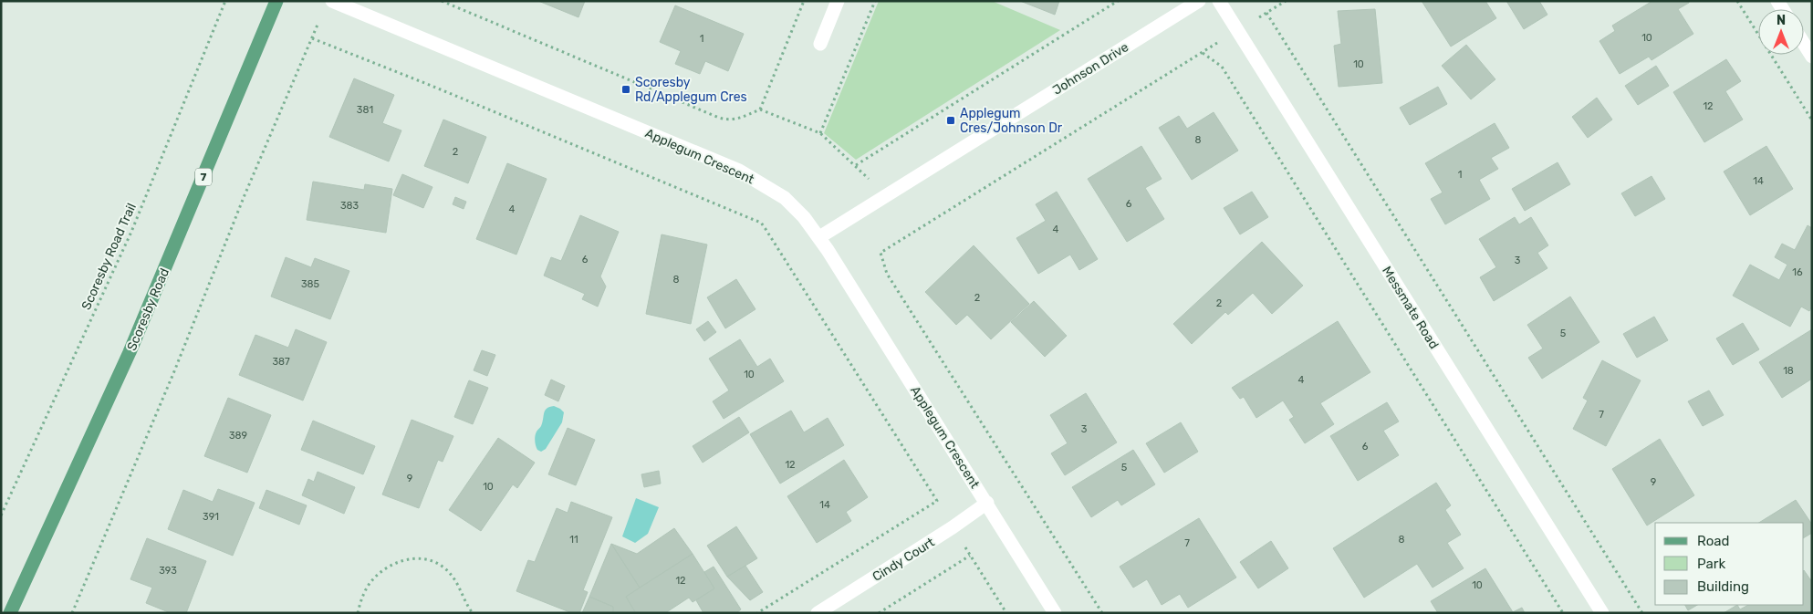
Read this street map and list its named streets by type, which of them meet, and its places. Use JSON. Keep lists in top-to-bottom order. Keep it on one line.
{"streets":{"main road":["7","Scoresby Road"],"street":["Johnson Drive","Applegum Crescent","Messmate Road","Cindy Court"],"path":["Scoresby Road Trail"]},"crossings":[["Johnson Drive","Applegum Crescent"],["Applegum Crescent","Cindy Court"]],"places":{"transit":["Scoresby Rd/Applegum Cres","Applegum Cres/Johnson Dr"]},"house_numbers":["10","1","10","12","381","8","2","1","14","6","383","4","4","6","3","16","8","385","2","2","5","387","18","10","4","7","3","389","6","12","5","9","9","10","14","391","11","8","7","393","12","10"],"legend":["Road","Park","Building"],"north":"top"}
